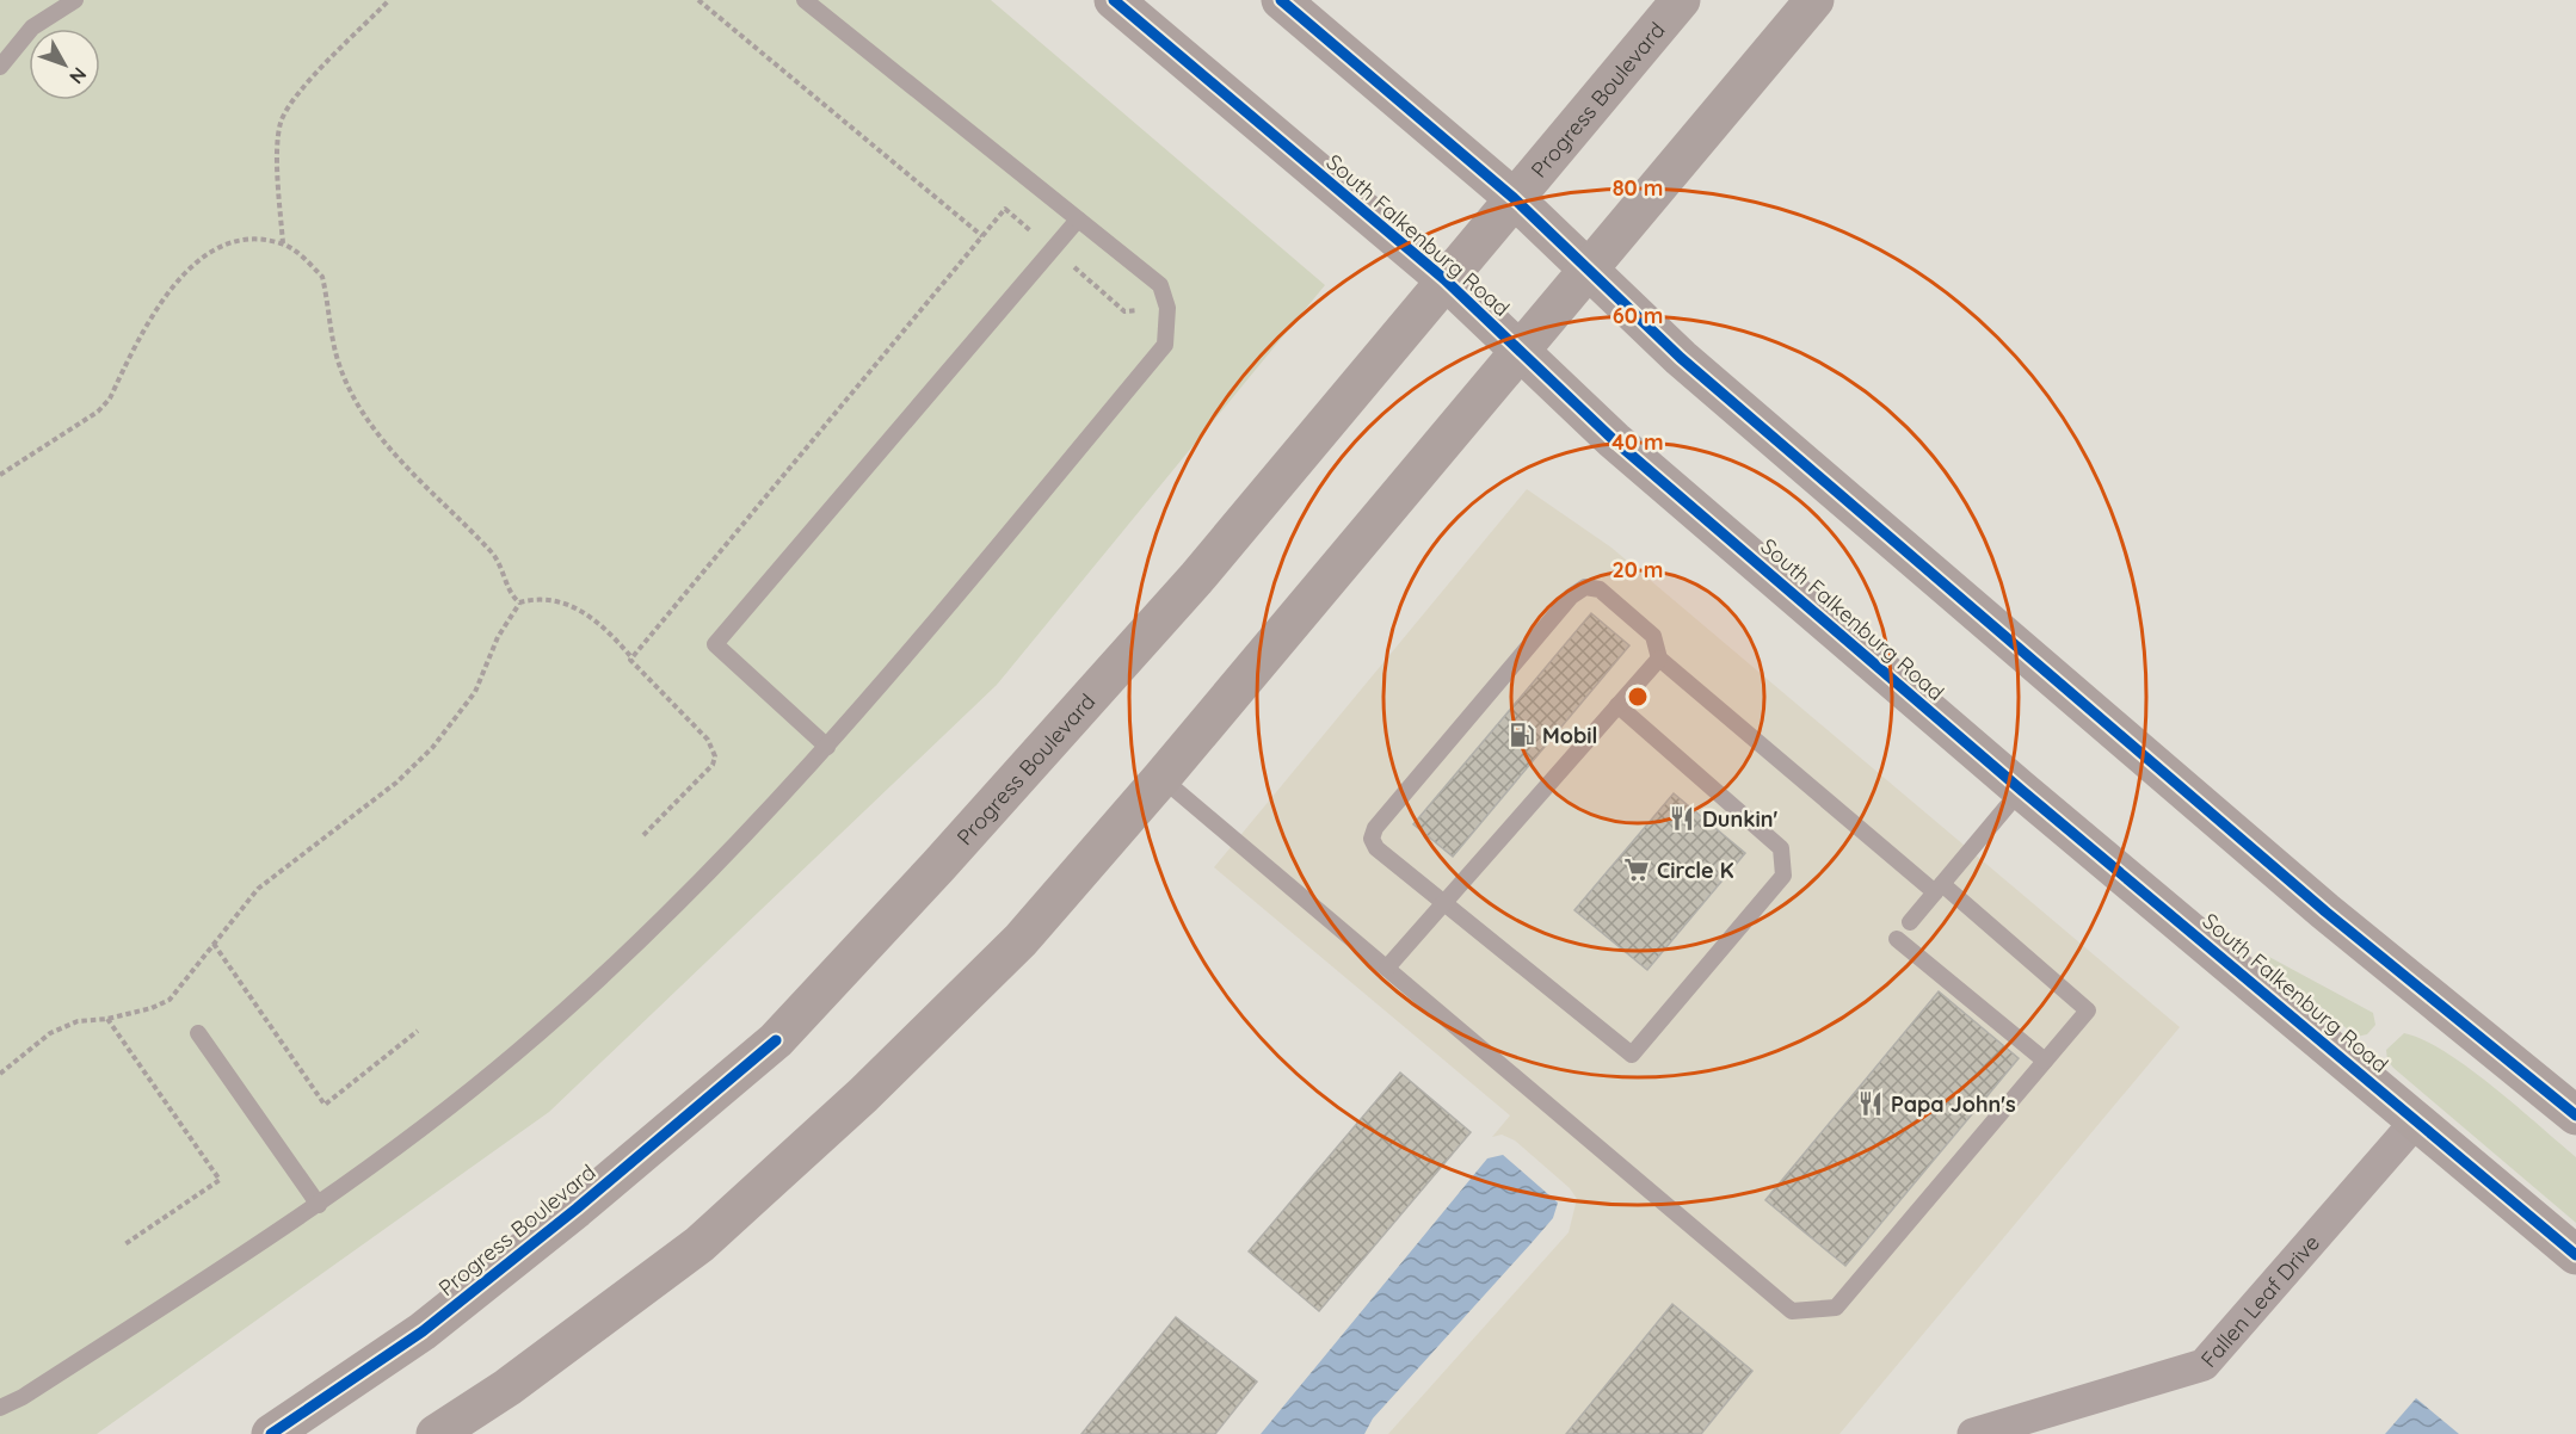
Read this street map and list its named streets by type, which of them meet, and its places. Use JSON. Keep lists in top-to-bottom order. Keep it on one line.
{"streets":{"main road":["Progress Boulevard","South Falkenburg Road"],"street":["Fallen Leaf Drive"]},"crossings":[["Progress Boulevard","South Falkenburg Road"],["South Falkenburg Road","Fallen Leaf Drive"]],"places":{"fuel station":["Mobil"],"restaurant":["Dunkin'","Papa John's"],"supermarket":["Circle K"]},"north":"bottom right","rings":["80 m","60 m","40 m","20 m"]}
